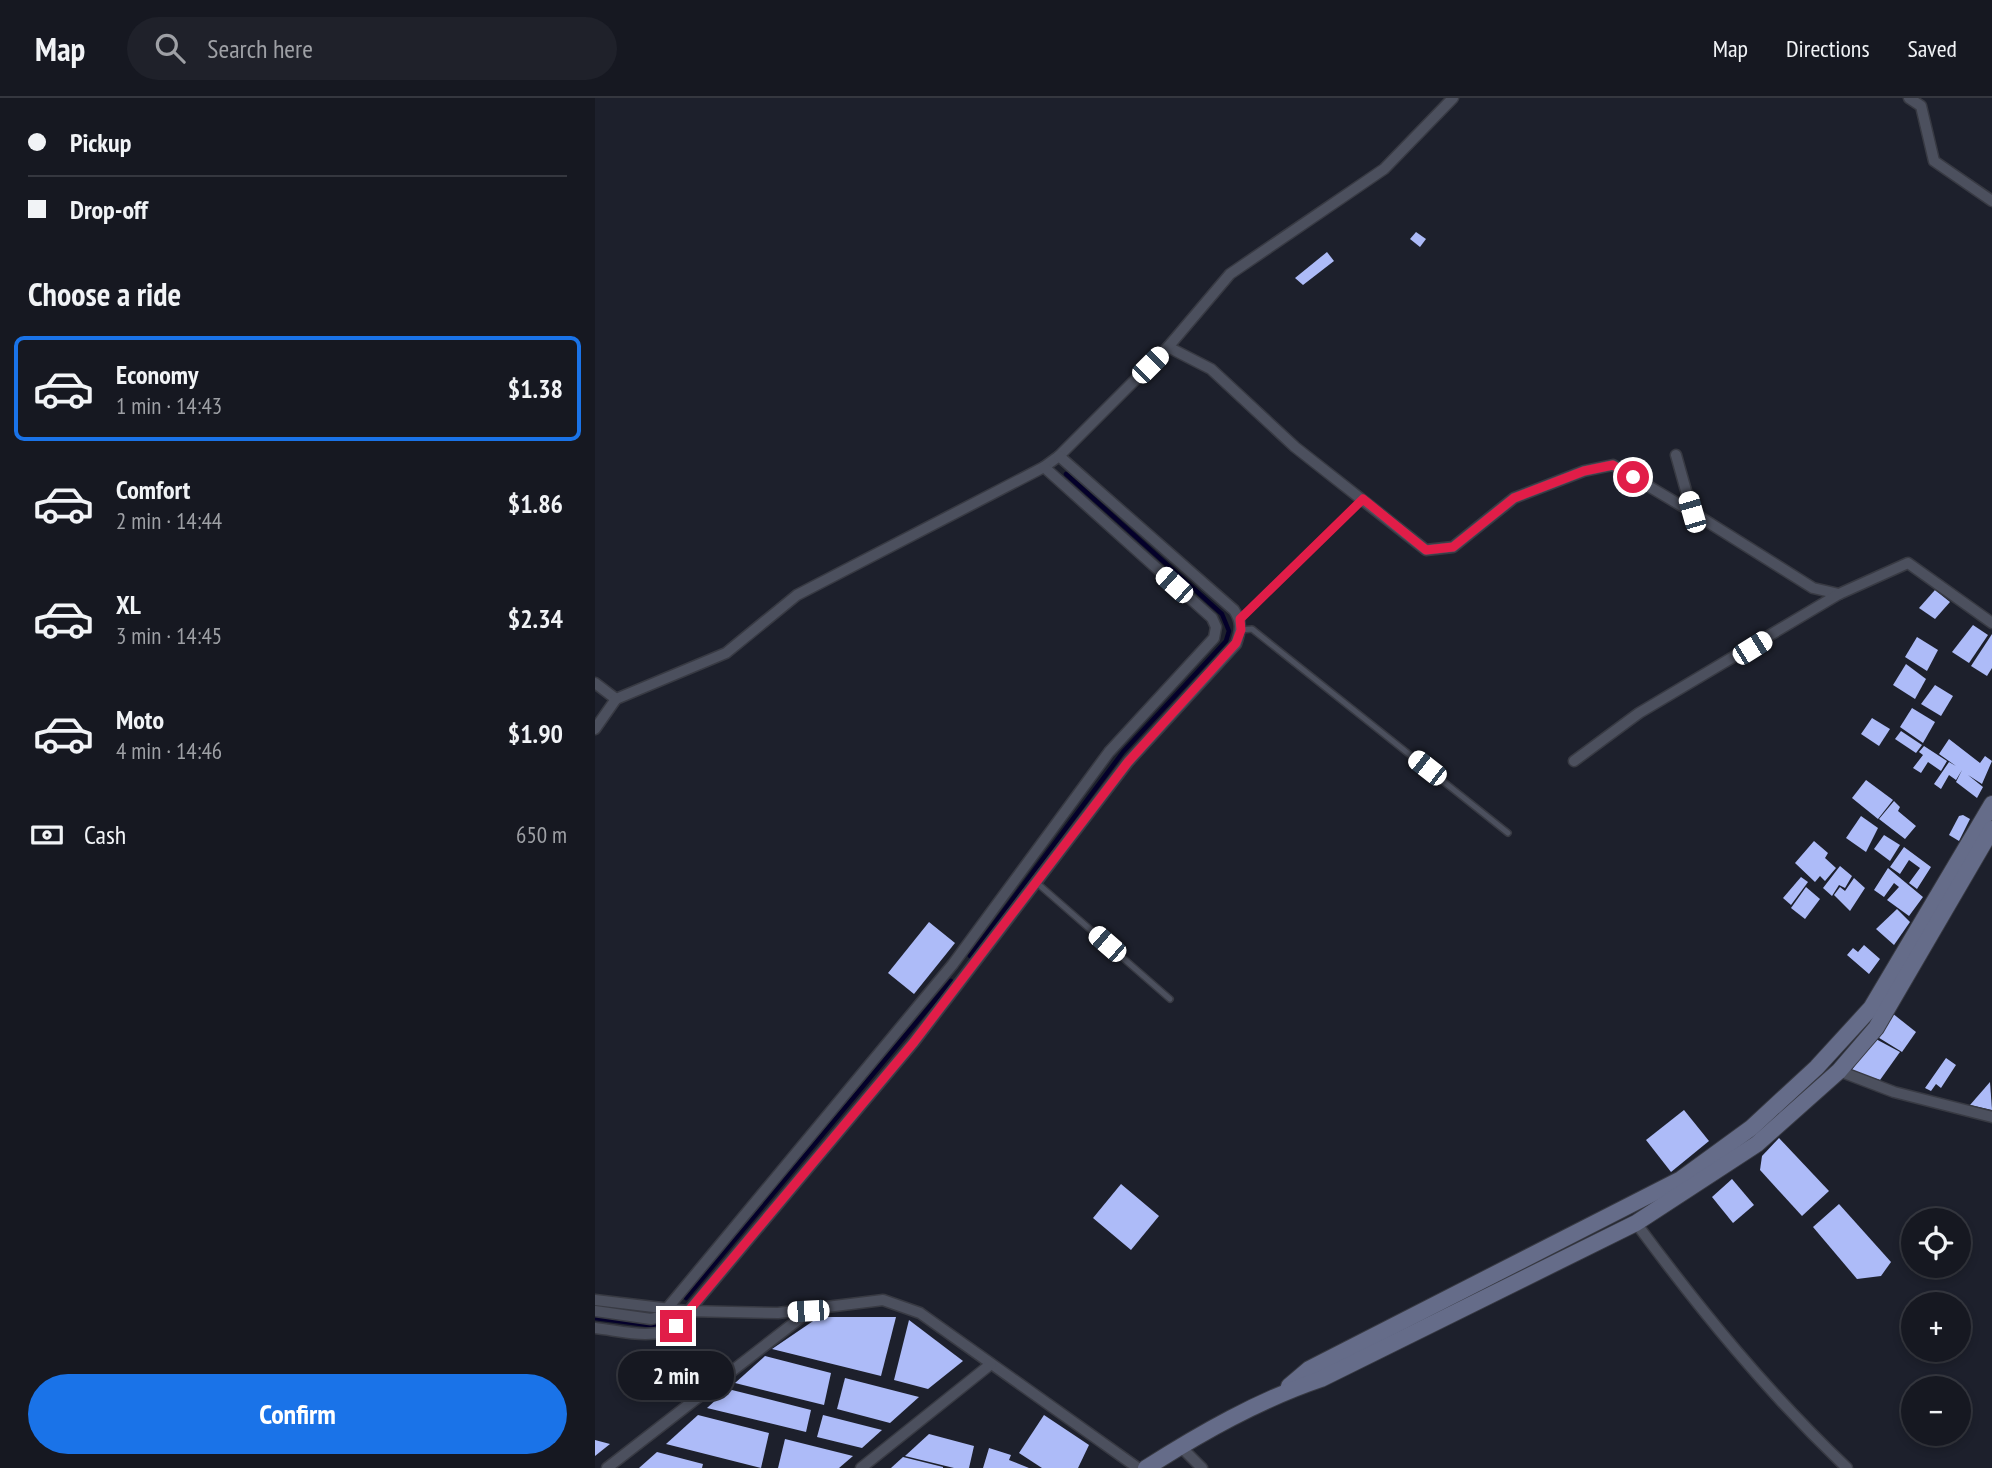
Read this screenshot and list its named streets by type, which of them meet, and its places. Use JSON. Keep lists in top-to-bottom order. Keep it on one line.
{"page":{"header":"Map","search":"Search here","nav":["Map","Directions","Saved"],"banner":["Pickup","Drop-off"],"heading":"Choose a ride","list":[{"name":"Economy","note":"1 min · 14:43","value":"$1.38"},{"name":"Comfort","note":"2 min · 14:44","value":"$1.86"},{"name":"XL","note":"3 min · 14:45","value":"$2.34"},{"name":"Moto","note":"4 min · 14:46","value":"$1.90"}],"pay":["Cash","650 m"],"map_buttons":["+","−"],"bubble":"2 min","buttons":"Confirm"}}
